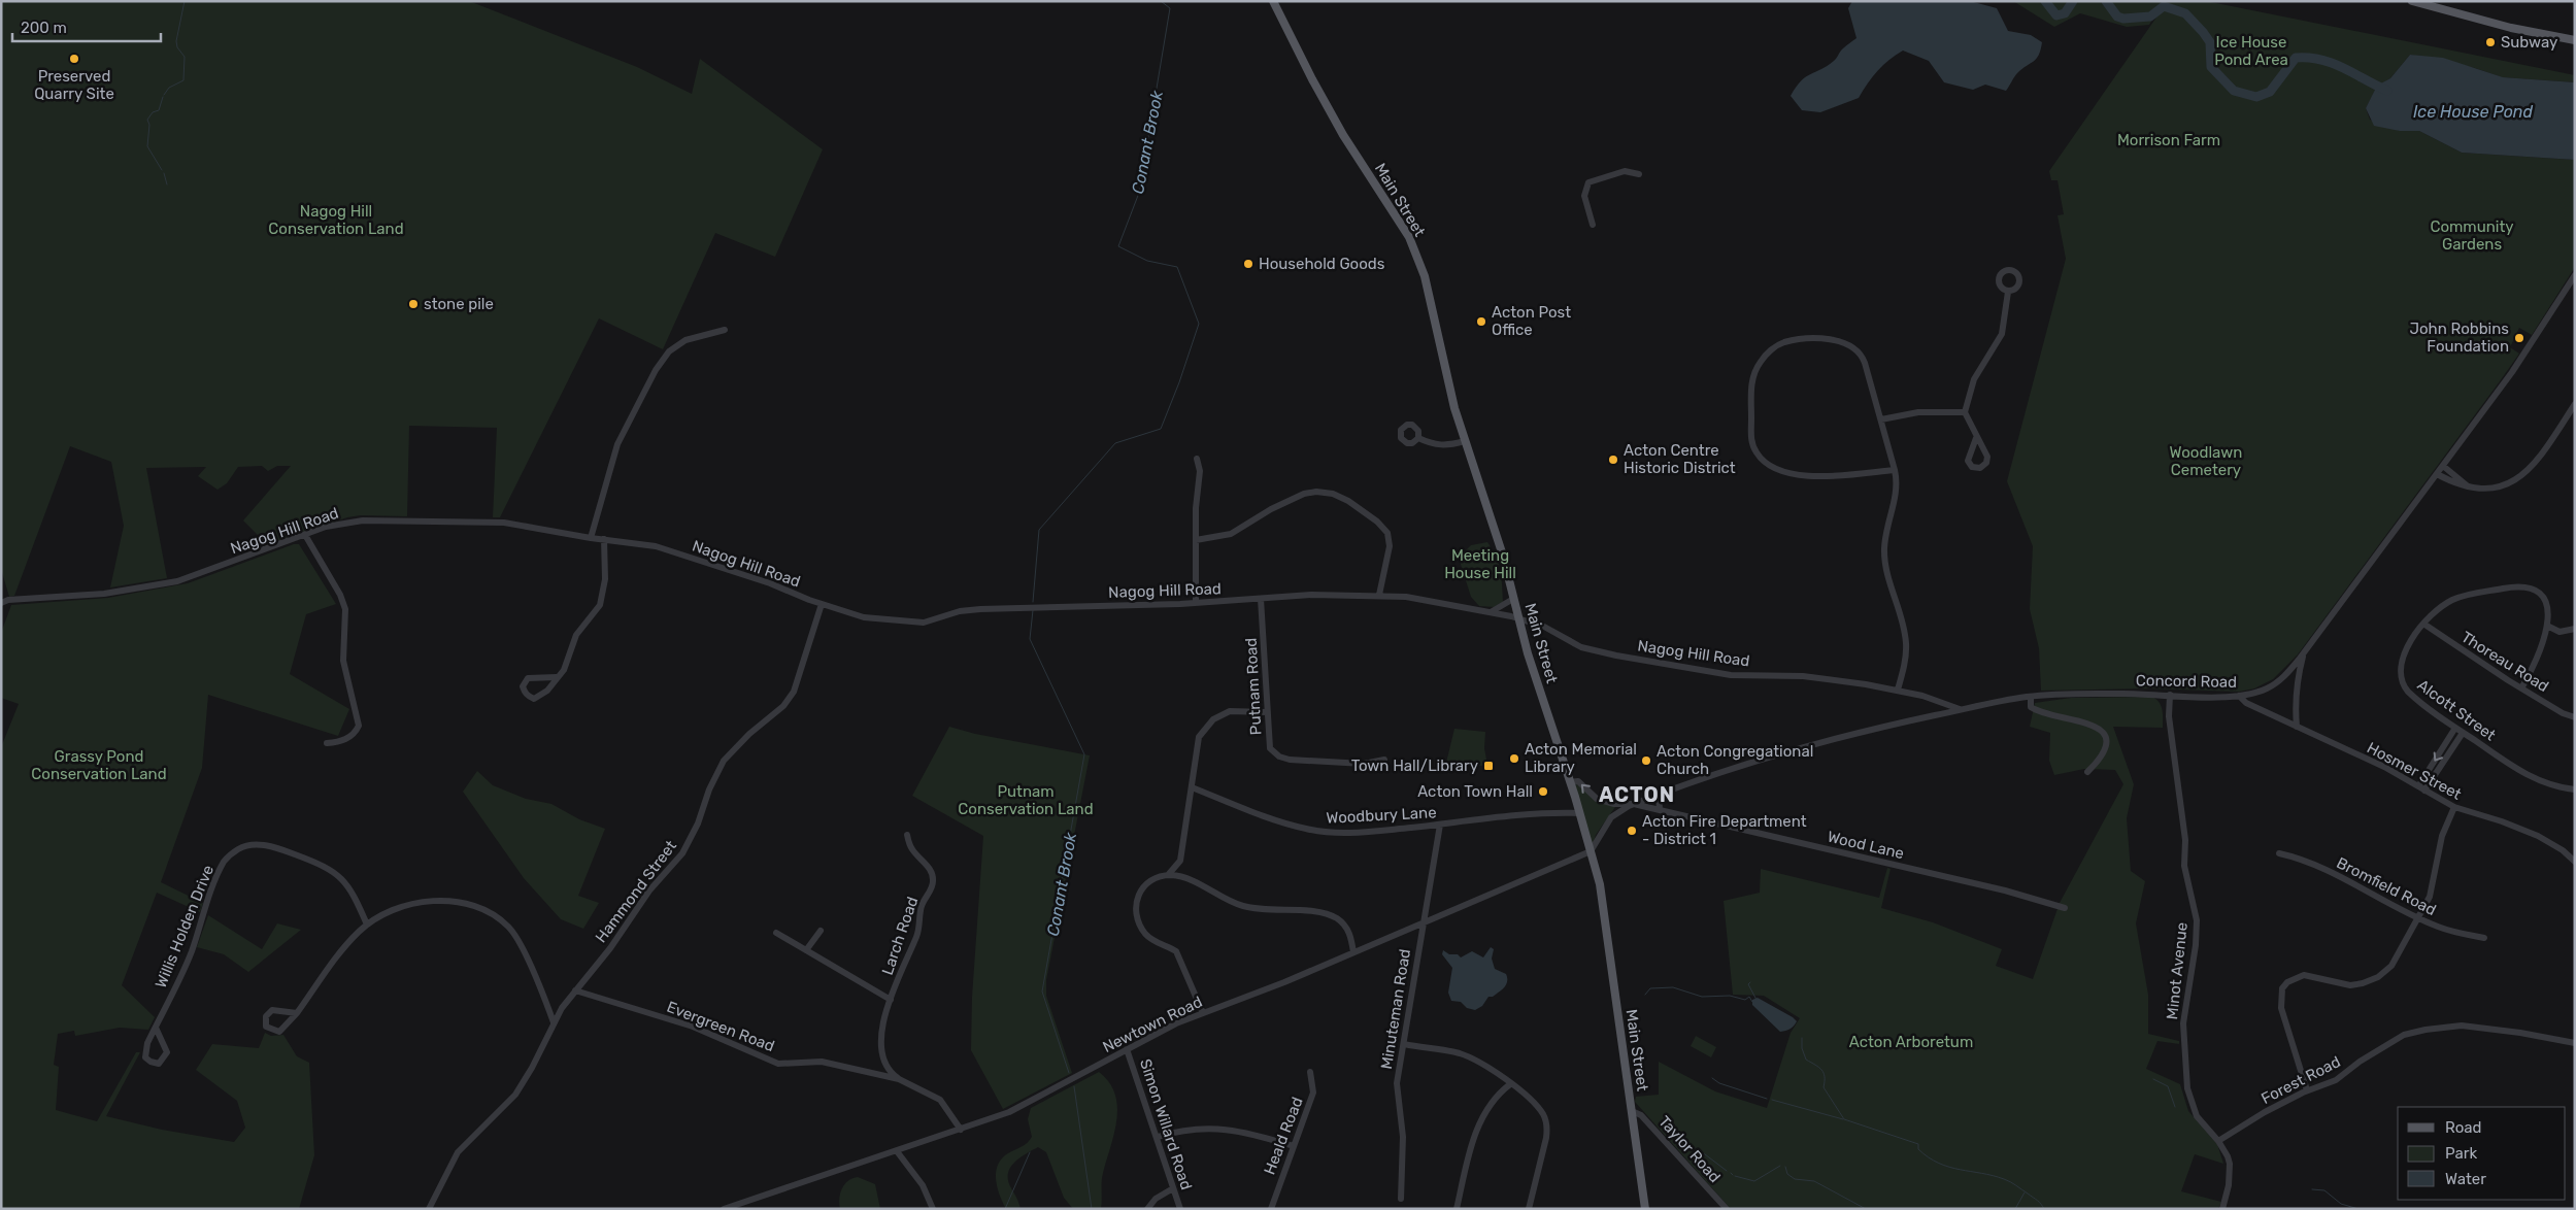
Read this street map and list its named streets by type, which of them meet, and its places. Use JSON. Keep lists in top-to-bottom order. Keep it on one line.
{"streets":{"main road":["Main Street"],"street":["Nagog Hill Road","Thoreau Road","Concord Road","Putnam Road","Alcott Street","Hosmer Street","Woodbury Lane","Wood Lane","Bromfield Road","Hammond Street","Willis Holden Drive","Larch Road","Minot Avenue","Minuteman Road","Newtown Road","Evergreen Road","Forest Road","Simon Willard Road","Heald Road","Taylor Road"]},"crossings":[["Main Street","Nagog Hill Road"],["Main Street","Concord Road"],["Main Street","Woodbury Lane"],["Main Street","Newtown Road"],["Main Street","Taylor Road"],["Nagog Hill Road","Concord Road"],["Nagog Hill Road","Putnam Road"],["Nagog Hill Road","Hammond Street"],["Thoreau Road","Alcott Street"],["Concord Road","Hosmer Street"],["Concord Road","Wood Lane"],["Concord Road","Minot Avenue"],["Concord Road","Newtown Road"],["Woodbury Lane","Minuteman Road"],["Hammond Street","Evergreen Road"],["Larch Road","Evergreen Road"],["Minot Avenue","Forest Road"],["Minuteman Road","Newtown Road"],["Newtown Road","Evergreen Road"],["Newtown Road","Simon Willard Road"]],"districts":["ACTON"],"water":["Ice House Pond","Conant Brook"],"parks":["Ice House Pond Area","Morrison Farm","Nagog Hill Conservation Land","Community Gardens","Woodlawn Cemetery","Meeting House Hill","Grassy Pond Conservation Land","Putnam Conservation Land","Acton Arboretum"],"places":{"other":["Subway","Preserved Quarry Site","Household Goods","stone pile","Acton Post Office","John Robbins Foundation","Acton Centre Historic District","Acton Memorial Library","Acton Congregational Church","Acton Town Hall","Acton Fire Department - District 1"],"transit":["Town Hall/Library"]},"legend":["Road","Park","Water"],"scale_bar":"200 m"}
